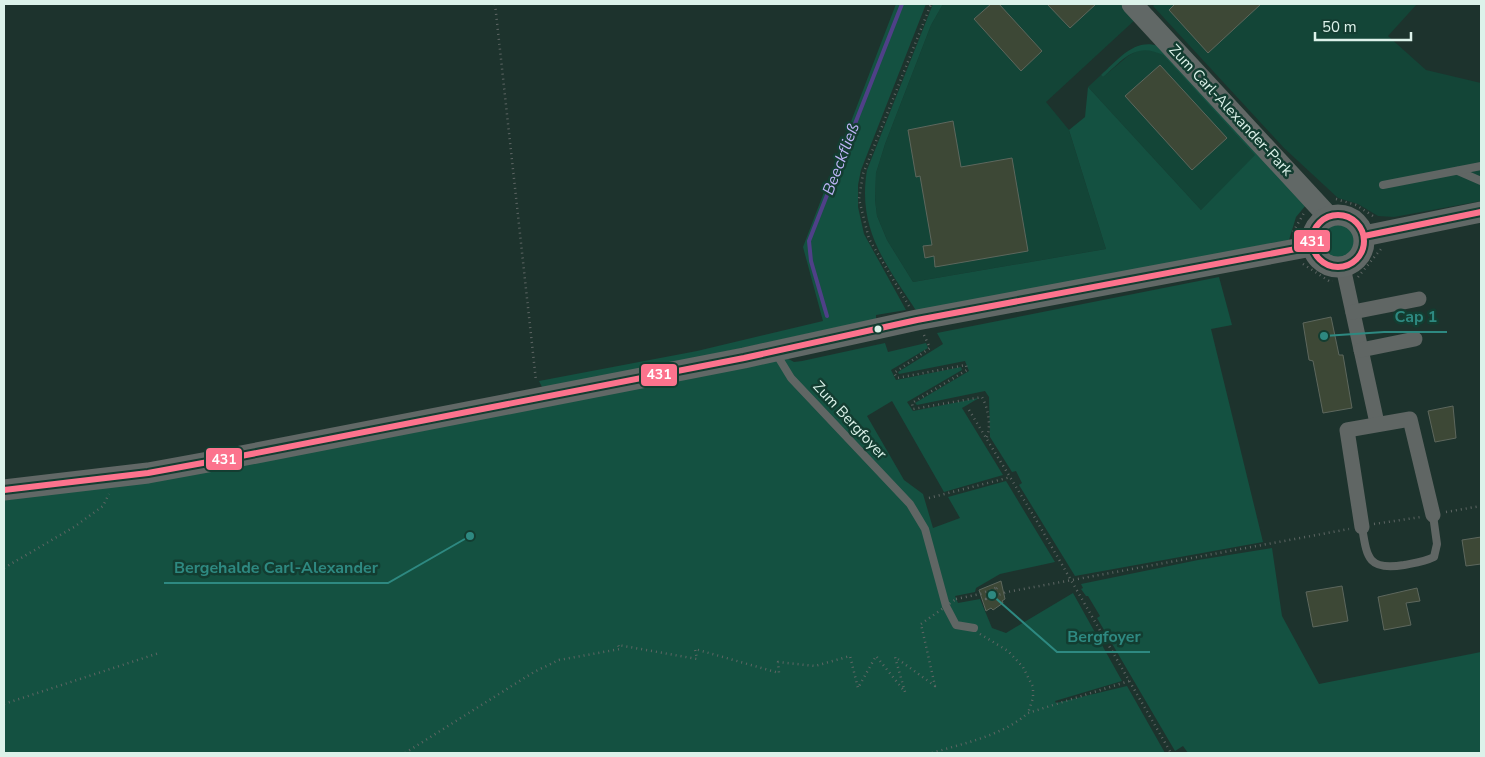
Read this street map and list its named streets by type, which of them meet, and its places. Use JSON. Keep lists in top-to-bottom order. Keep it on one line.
{"streets":{"street":["Zum Carl-Alexander-Park"],"lane":["Zum Bergfoyer"]},"water":["Beeckfließ"],"places":["Cap 1","Bergehalde Carl-Alexander","Bergfoyer"],"lines":["transit line 431"],"scale_bar":"50 m"}
